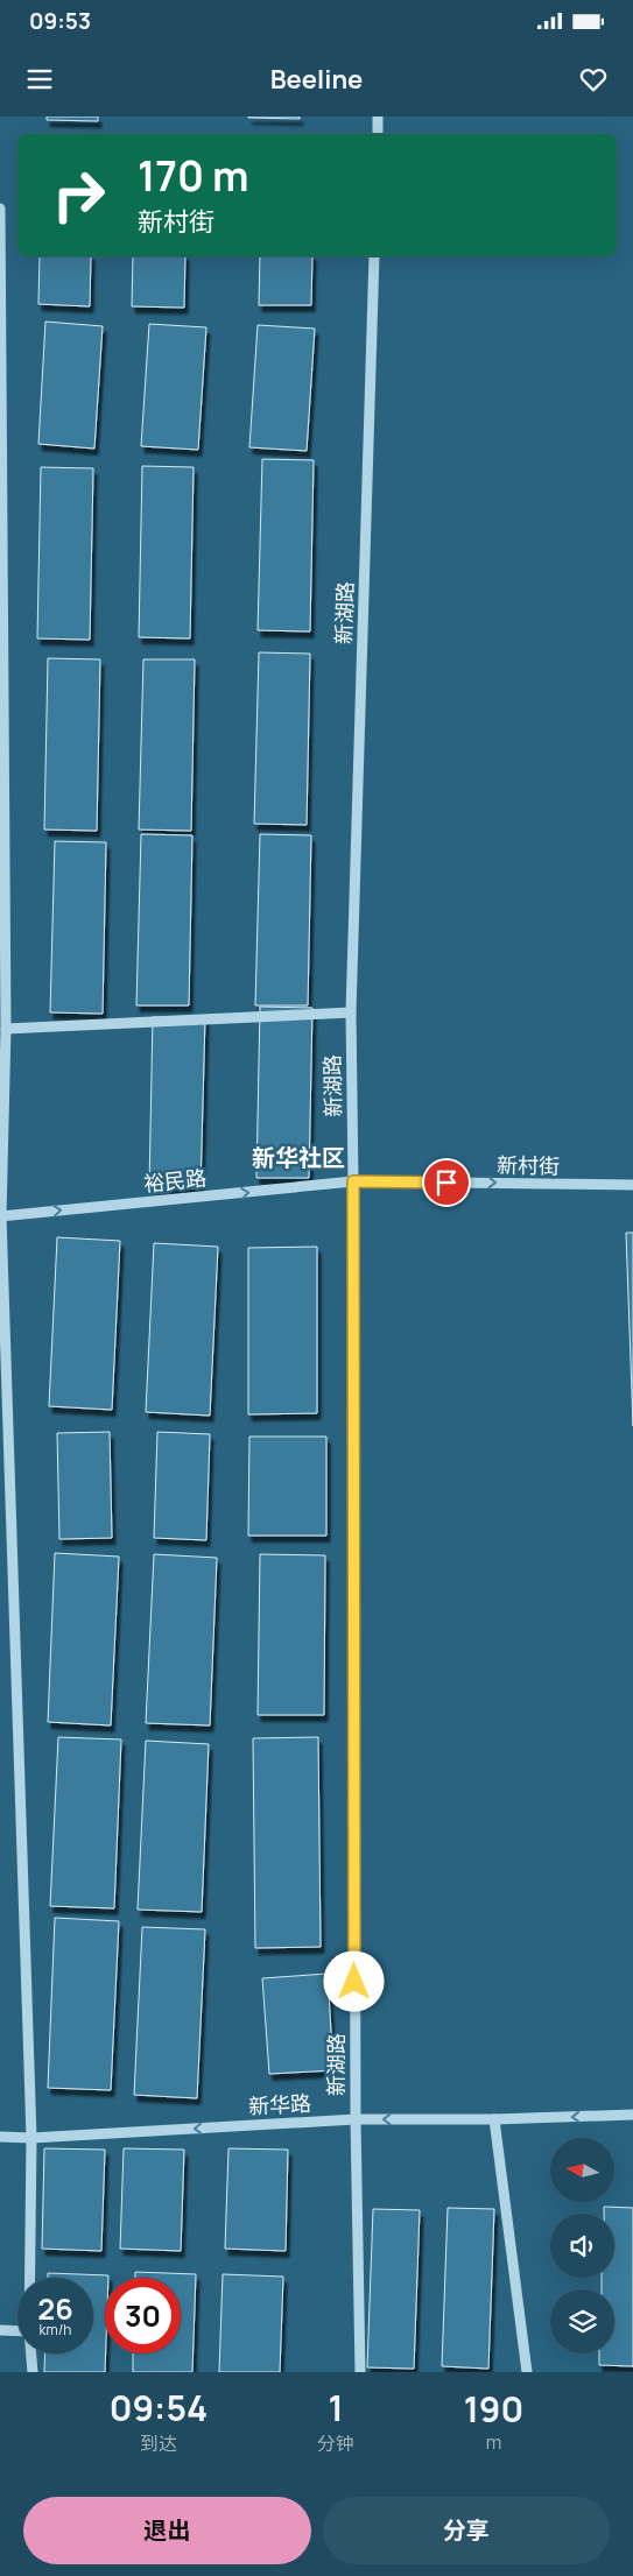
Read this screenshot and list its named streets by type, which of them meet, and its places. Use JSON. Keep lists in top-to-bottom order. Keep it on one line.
{"streets":{"street":["新湖路","新村街","裕民路","新华路"]},"crossings":[["新湖路","新村街"],["新湖路","裕民路"],["新湖路","新华路"],["新村街","裕民路"]],"one_way":["新村街","裕民路","新华路"],"districts":["新华社区"],"north":"left","page":{"status":"09:53","header":"Beeline","turn":["170 m","新村街"],"speed":"26 km/h","limit":"30","eta":["09:54","到达","1","分钟","190","m"],"buttons":["退出","分享"]}}
